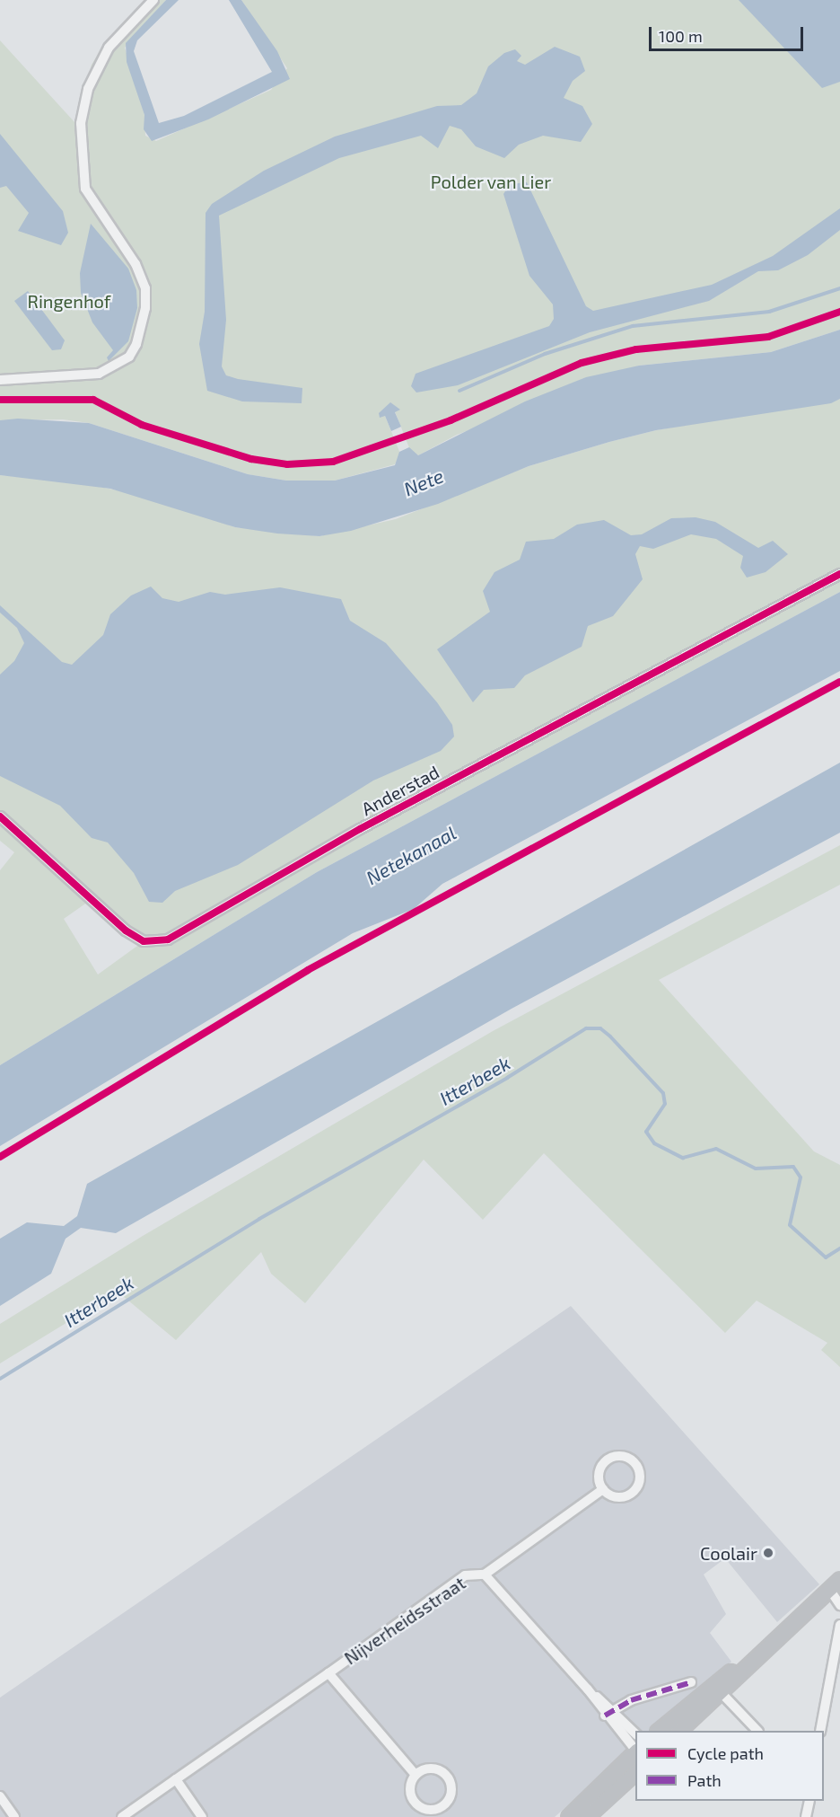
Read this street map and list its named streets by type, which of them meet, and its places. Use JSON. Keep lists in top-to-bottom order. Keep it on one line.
{"streets":{"street":["Anderstad","Nijverheidsstraat"]},"water":["Nete","Netekanaal","Itterbeek"],"parks":["Polder van Lier","Ringenhof"],"places":["Coolair"],"legend":["Cycle path","Path"],"scale_bar":"100 m"}
